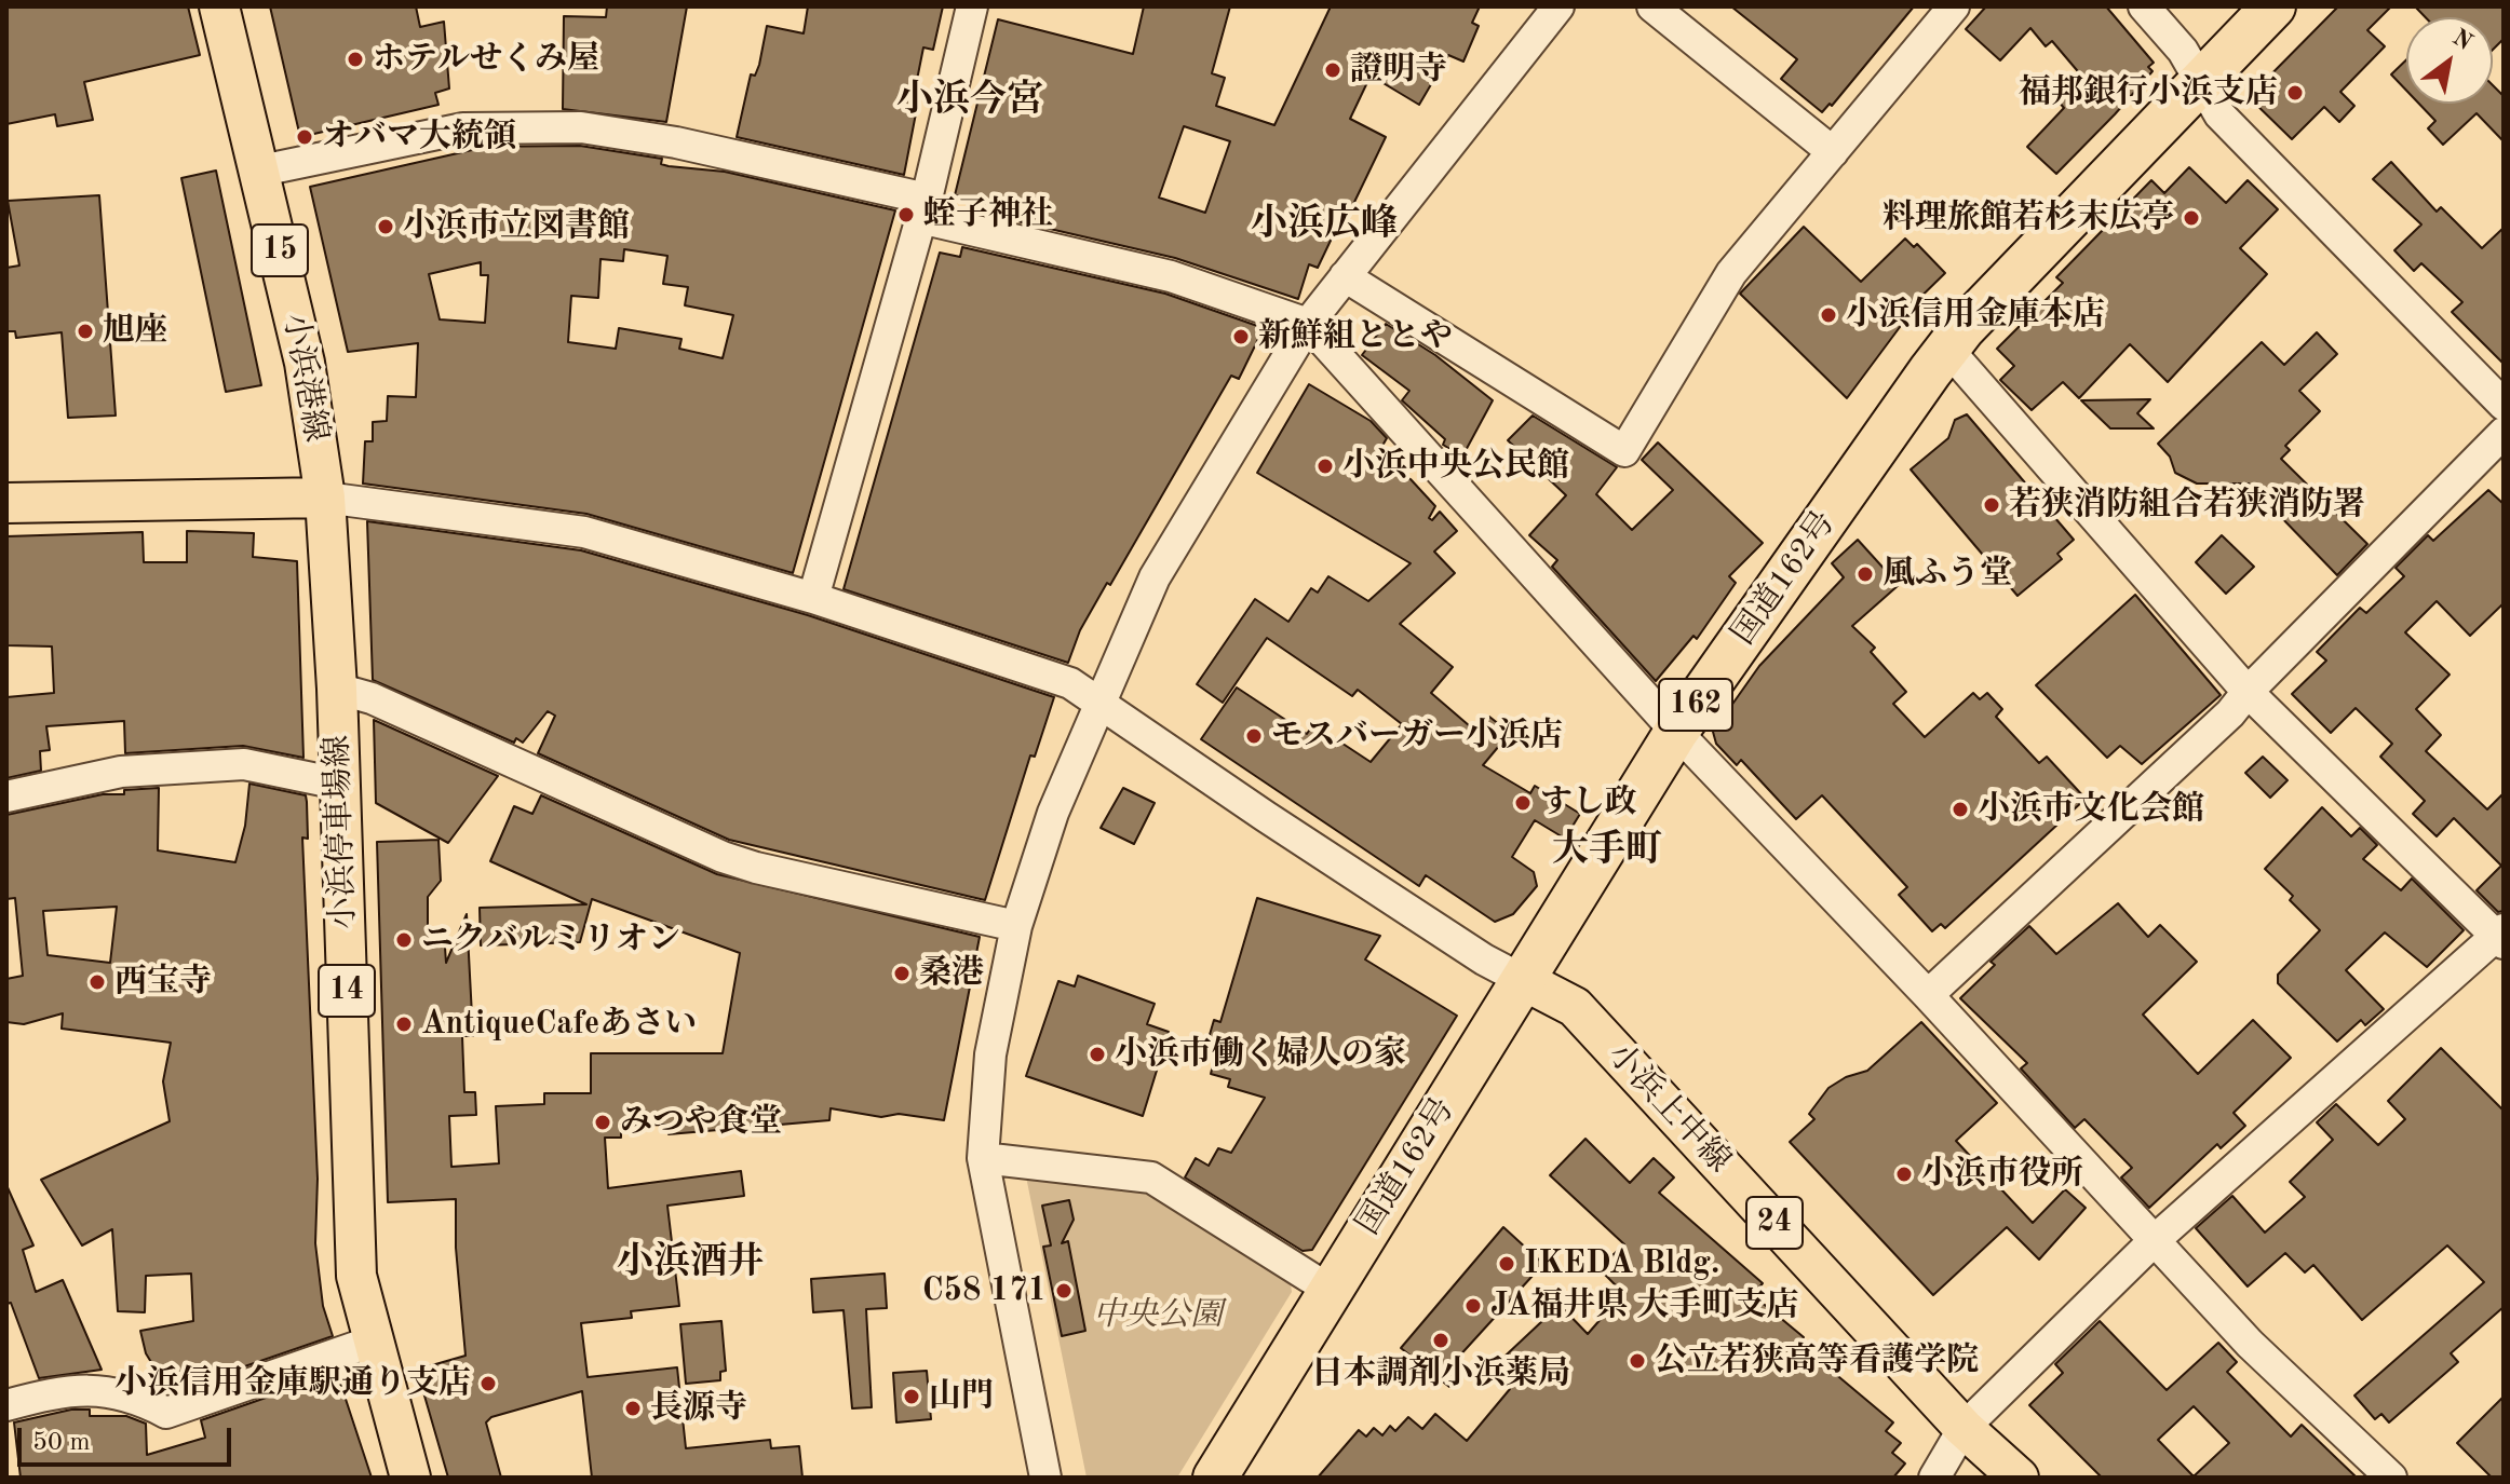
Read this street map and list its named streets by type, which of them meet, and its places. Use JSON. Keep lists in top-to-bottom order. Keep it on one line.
{"streets":{"highway":["国道162号","162"],"main road":["15","小浜港線","小浜停車場線","14","小浜上中線","24"]},"crossings":[["小浜港線","小浜停車場線"],["国道162号","小浜上中線"]],"districts":["小浜今宮","小浜広峰","大手町","小浜酒井"],"parks":["中央公園"],"places":["ホテルせくみ屋","證明寺","福邦銀行小浜支店","オバマ大統領","蛭子神社","料理旅館若杉末広亭","小浜市立図書館","小浜信用金庫本店","旭座","新鮮組ととや","小浜中央公民館","若狭消防組合若狭消防署","風ふう堂","モスバーガー小浜店","すし政","小浜市文化会館","ニクバルミリオン","桑港","西宝寺","AntiqueCafeあさい","小浜市働く婦人の家","みつや食堂","小浜市役所","IKEDA Bldg.","C58 171","JA福井県 大手町支店","日本調剤小浜薬局","公立若狭高等看護学院","小浜信用金庫駅通り支店","山門","長源寺"],"scale_bar":"50 m","north":"top right"}
